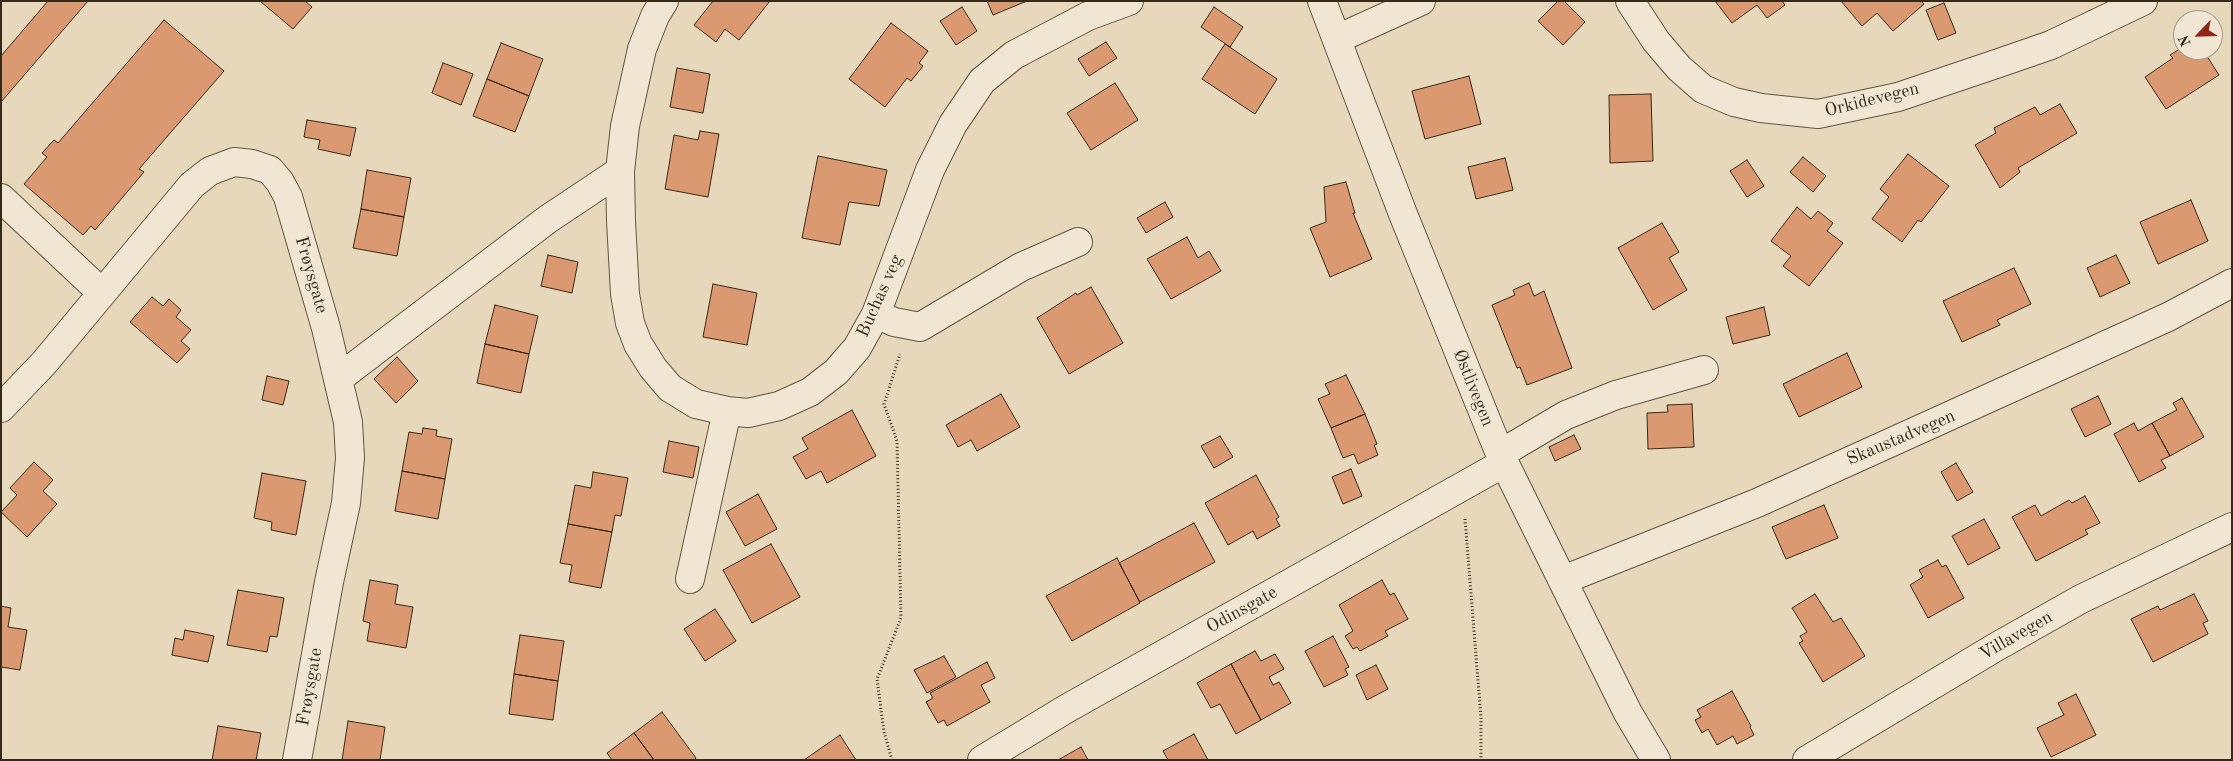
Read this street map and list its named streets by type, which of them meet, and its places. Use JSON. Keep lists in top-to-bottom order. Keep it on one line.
{"streets":{"street":["Orkidevegen","Frøysgate","Buchas veg","Østlivegen","Skaustadvegen","Odinsgate","Villavegen"]},"crossings":[["Østlivegen","Skaustadvegen"],["Østlivegen","Odinsgate"]],"north":"bottom left"}
